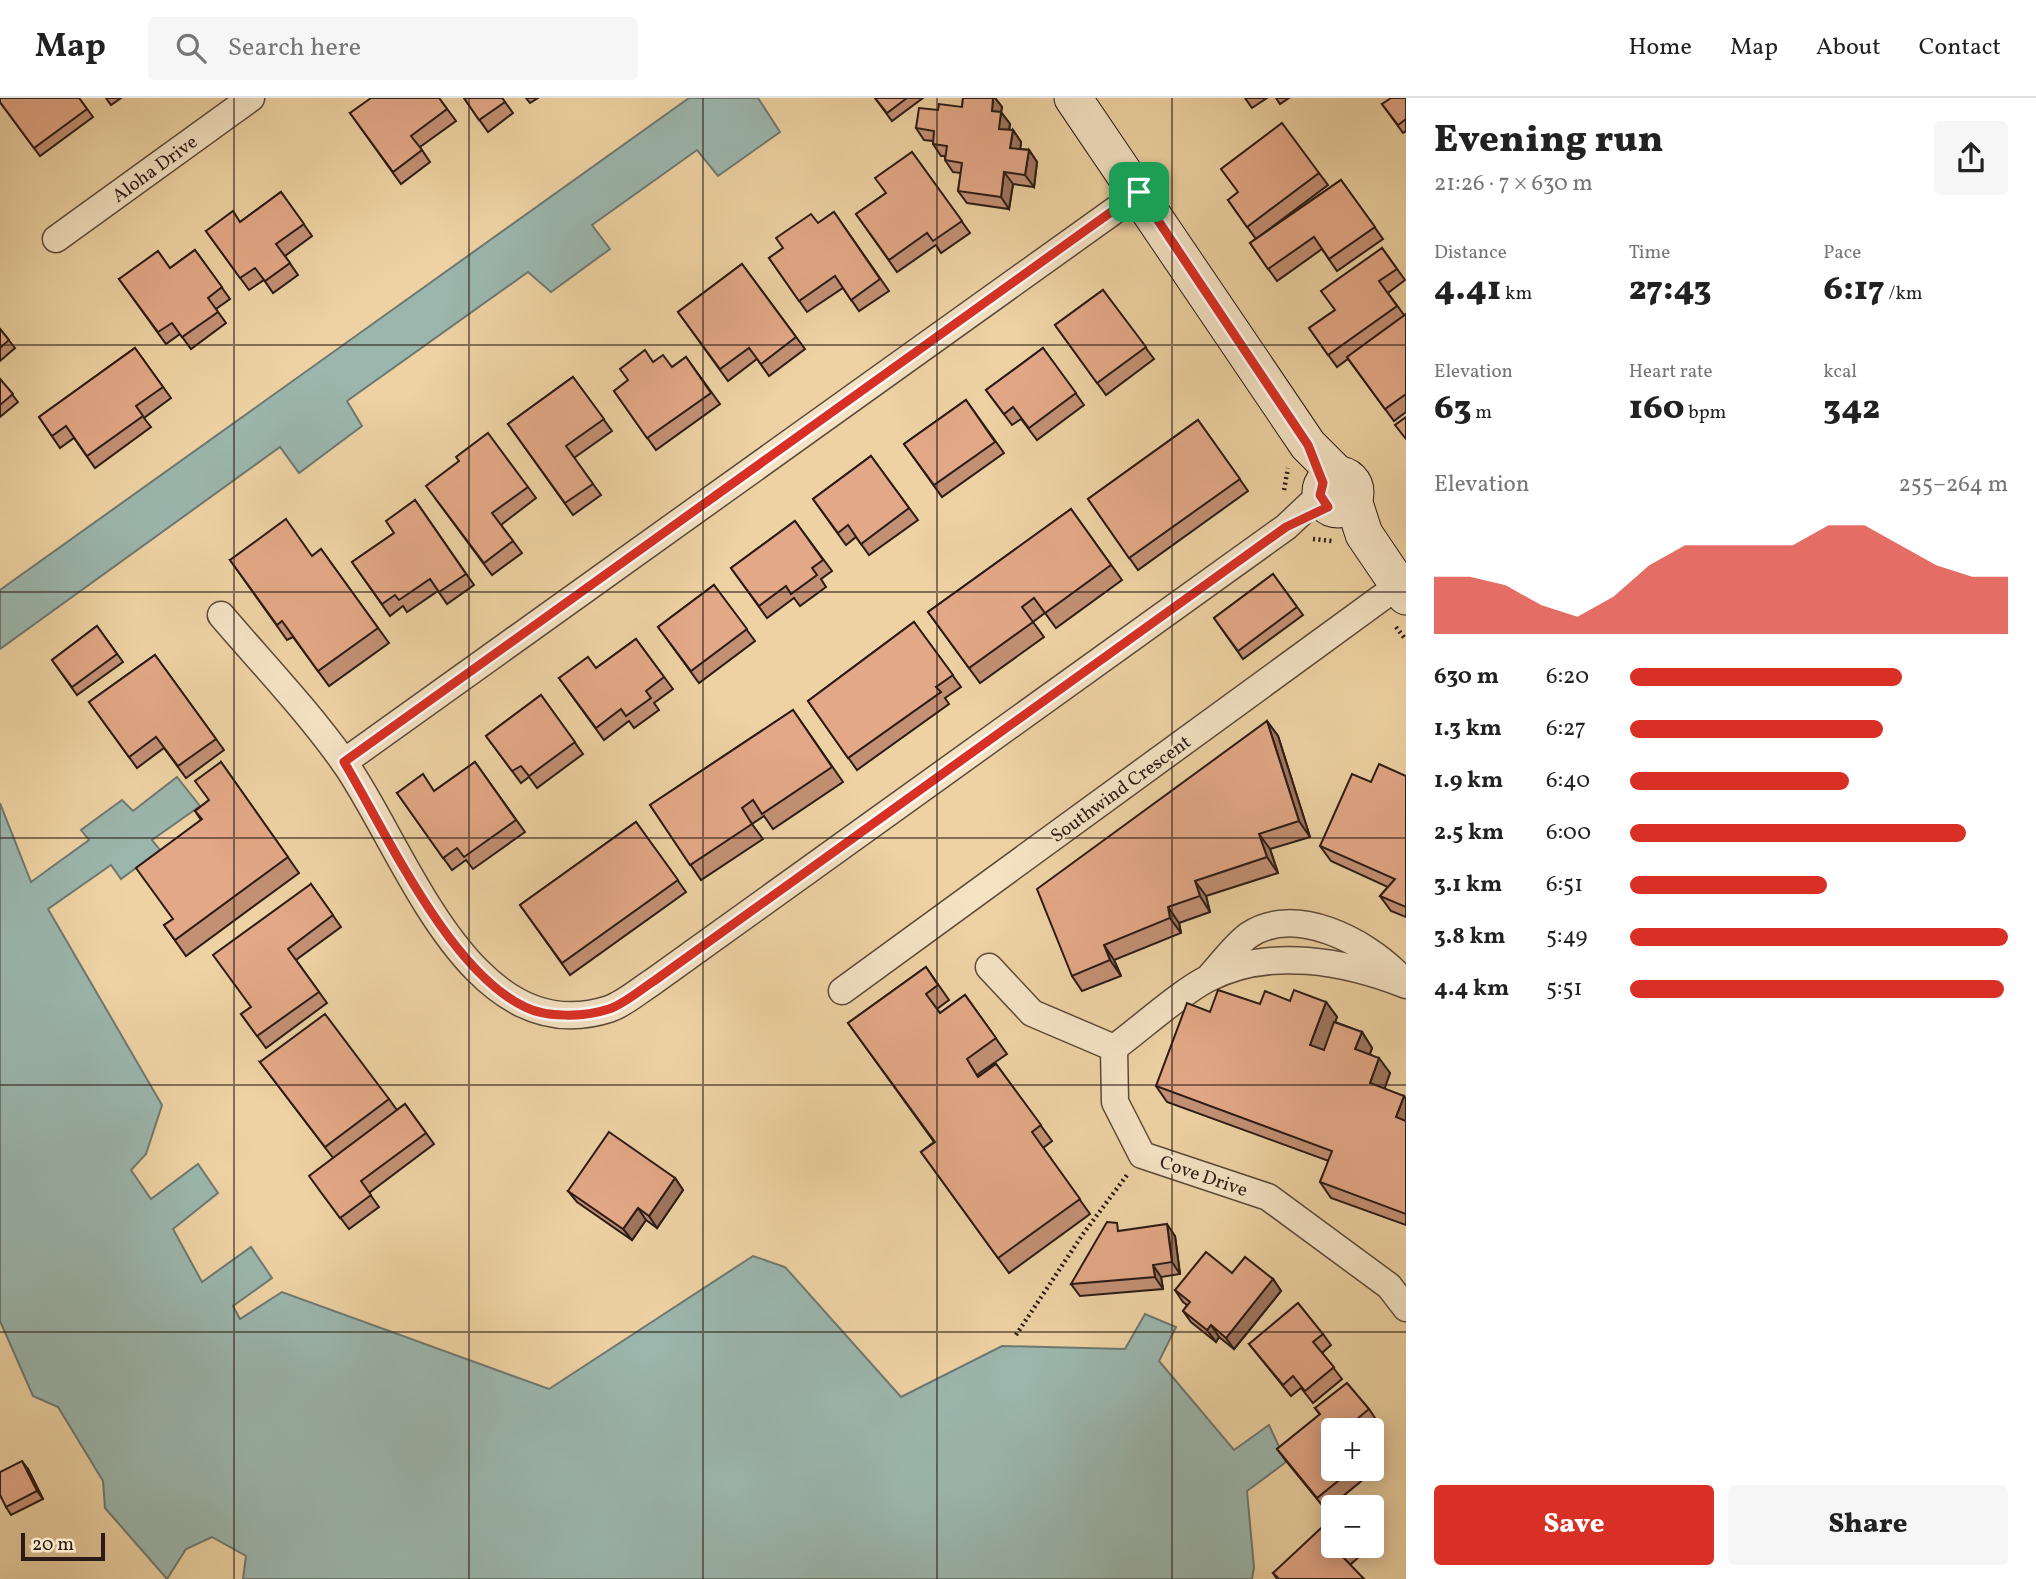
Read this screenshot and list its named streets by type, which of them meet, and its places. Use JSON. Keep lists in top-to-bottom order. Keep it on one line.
{"streets":{"street":["Aloha Drive","Southwind Crescent","Cove Drive"]},"scale_bar":"20 m","page":{"header":"Map","search":"Search here","nav":["Home","Map","About","Contact"],"heading":["Evening run","21:26 · 7 × 630 m"],"stats":[["Distance","4.41 km"],["Time","27:43"],["Pace","6:17 /km"],["Elevation","63 m"],["Heart rate","160 bpm"],["kcal","342"]],"chart":["Elevation","255–264 m"],"list":[{"name":"630 m","note":"6:20"},{"name":"1.3 km","note":"6:27"},{"name":"1.9 km","note":"6:40"},{"name":"2.5 km","note":"6:00"},{"name":"3.1 km","note":"6:51"},{"name":"3.8 km","note":"5:49"},{"name":"4.4 km","note":"5:51"}],"map_buttons":["+","−"],"buttons":["Save","Share"],"scale":"20 m"}}
